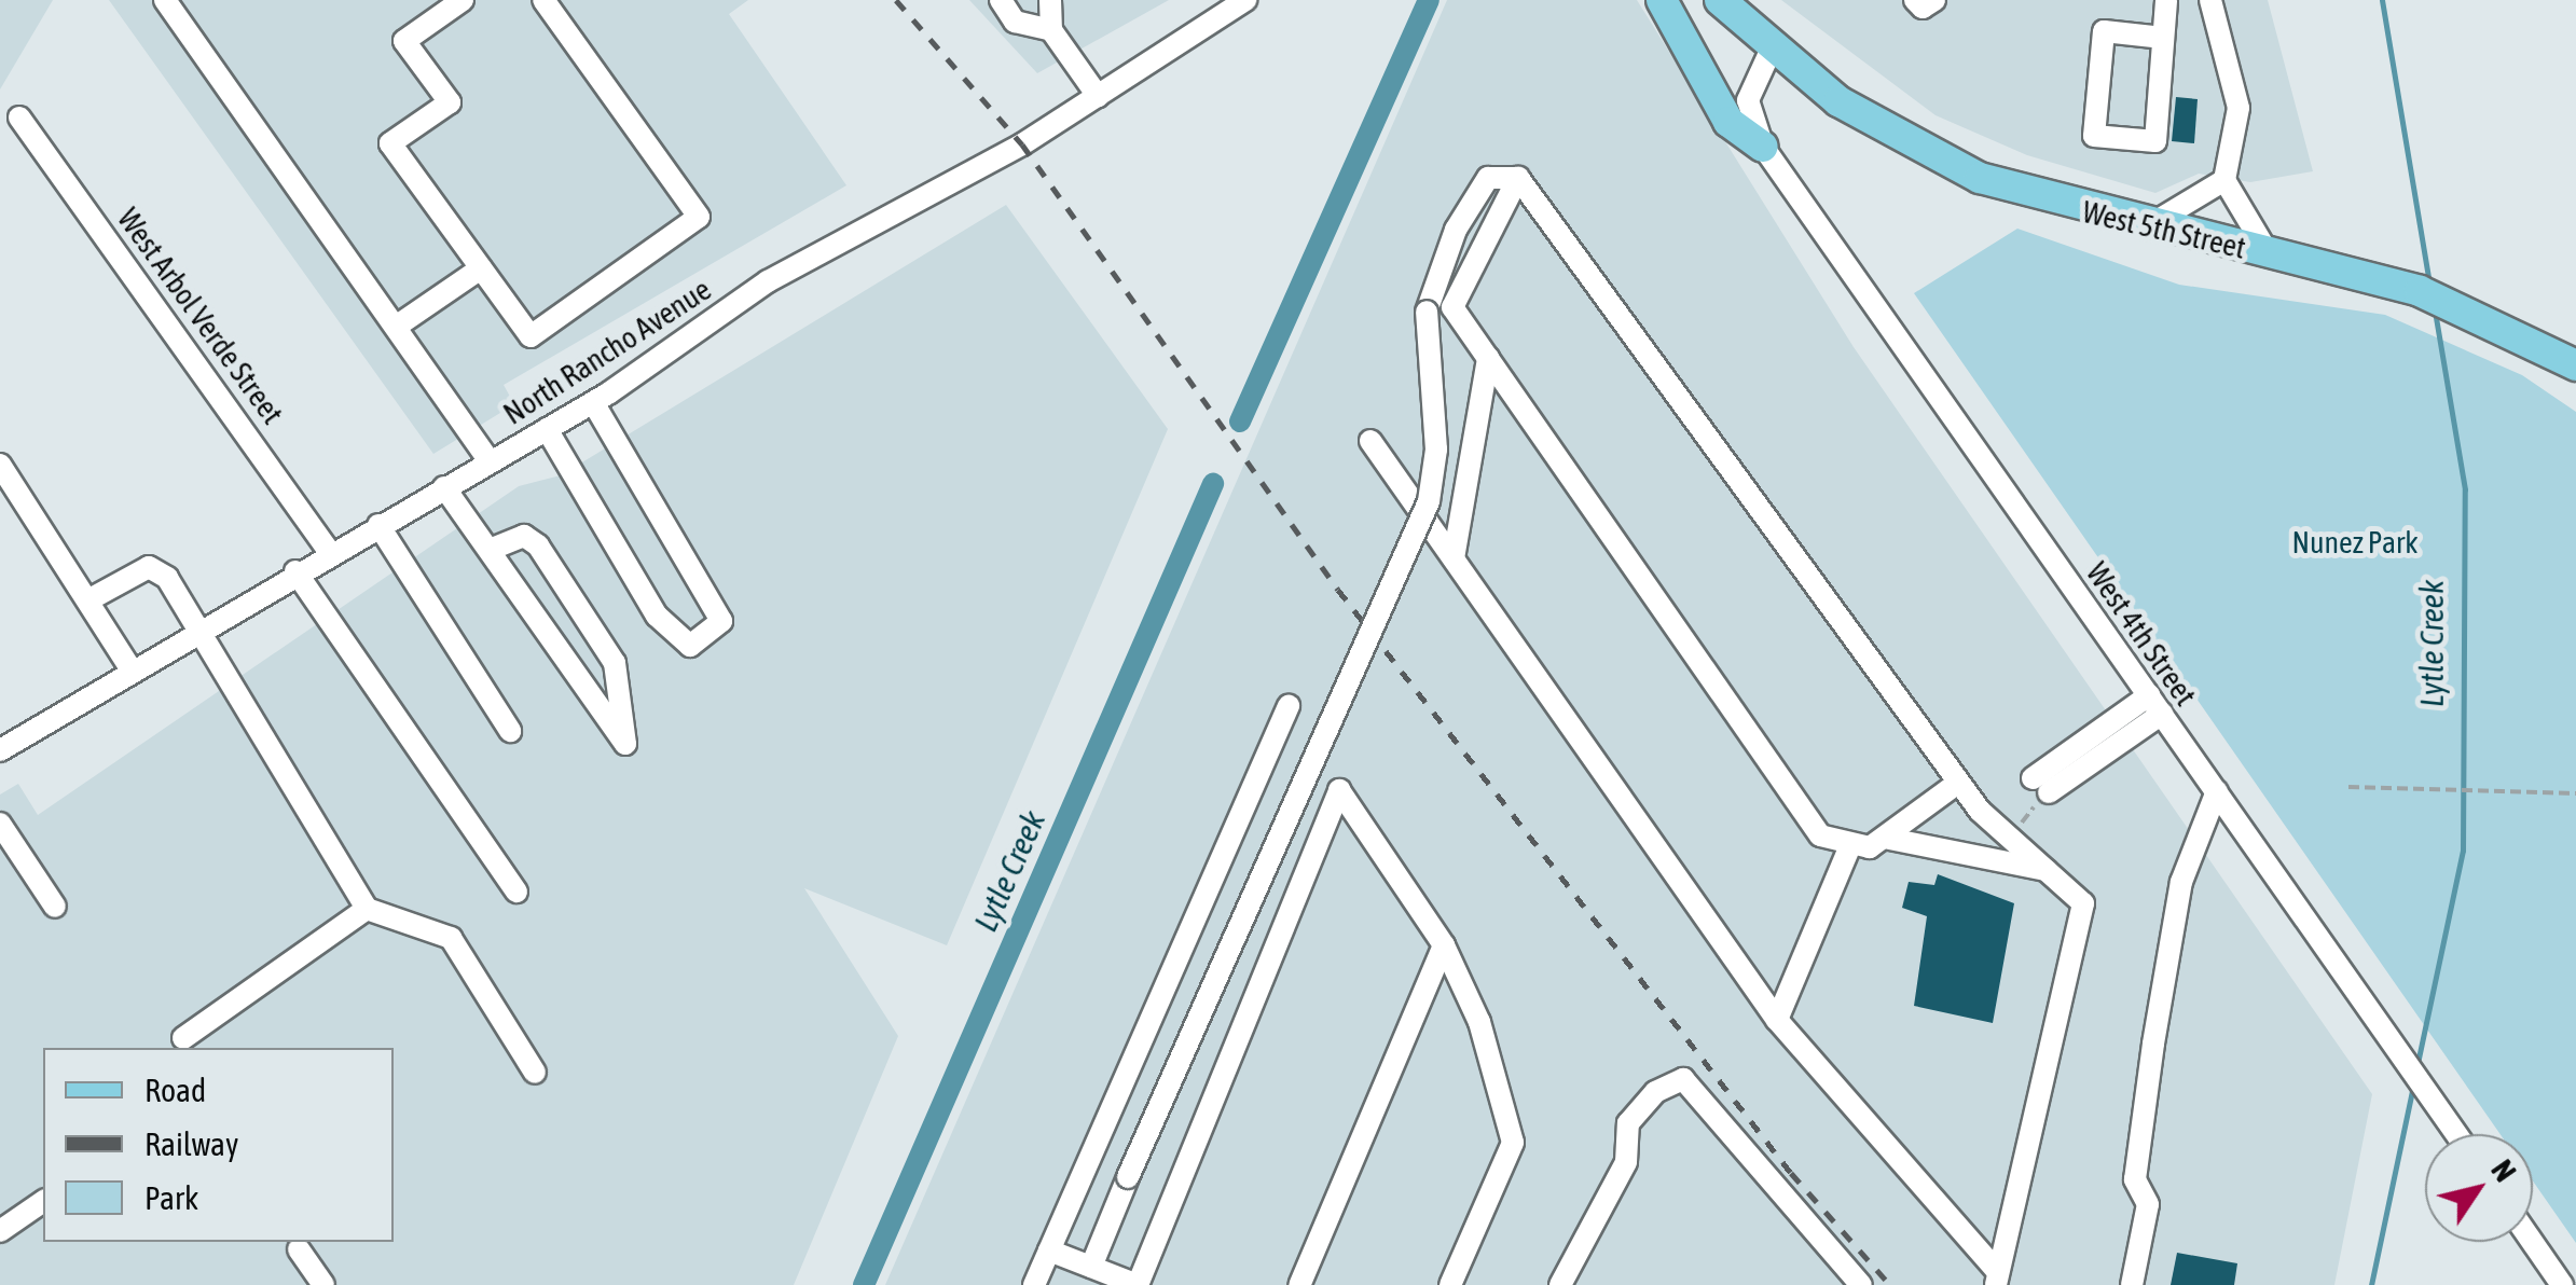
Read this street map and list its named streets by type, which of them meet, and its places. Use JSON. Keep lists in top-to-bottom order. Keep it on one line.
{"streets":{"main road":["West 5th Street"],"street":["West Arbol Verde Street","North Rancho Avenue","West 4th Street"]},"crossings":[["West Arbol Verde Street","North Rancho Avenue"]],"water":["Lytle Creek"],"parks":["Nunez Park"],"legend":["Road","Railway","Park"],"north":"top right"}
